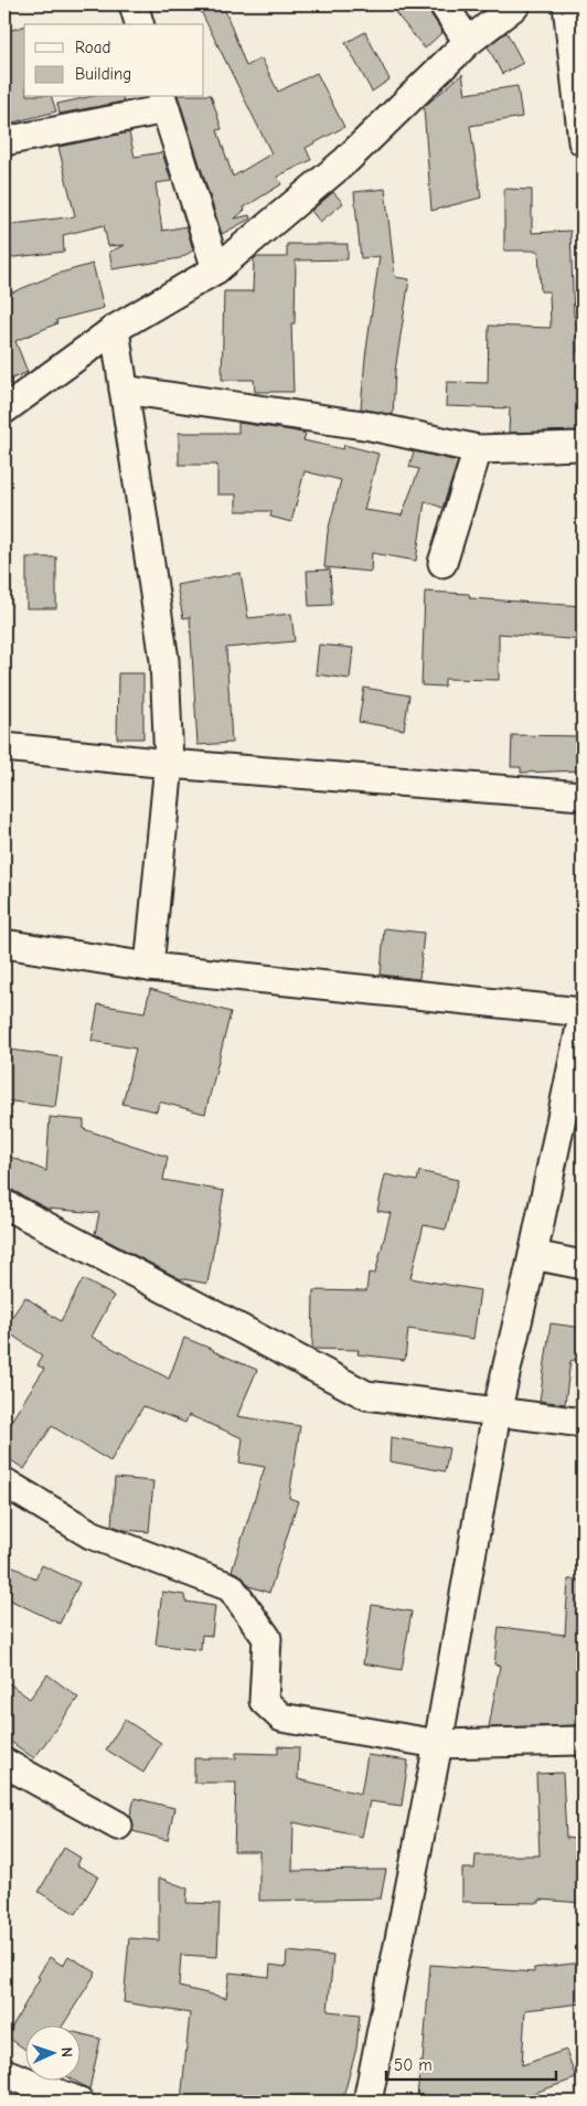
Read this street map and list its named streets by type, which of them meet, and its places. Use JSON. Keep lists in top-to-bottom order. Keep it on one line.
{"legend":["Road","Building"],"scale_bar":"50 m","north":"right"}
